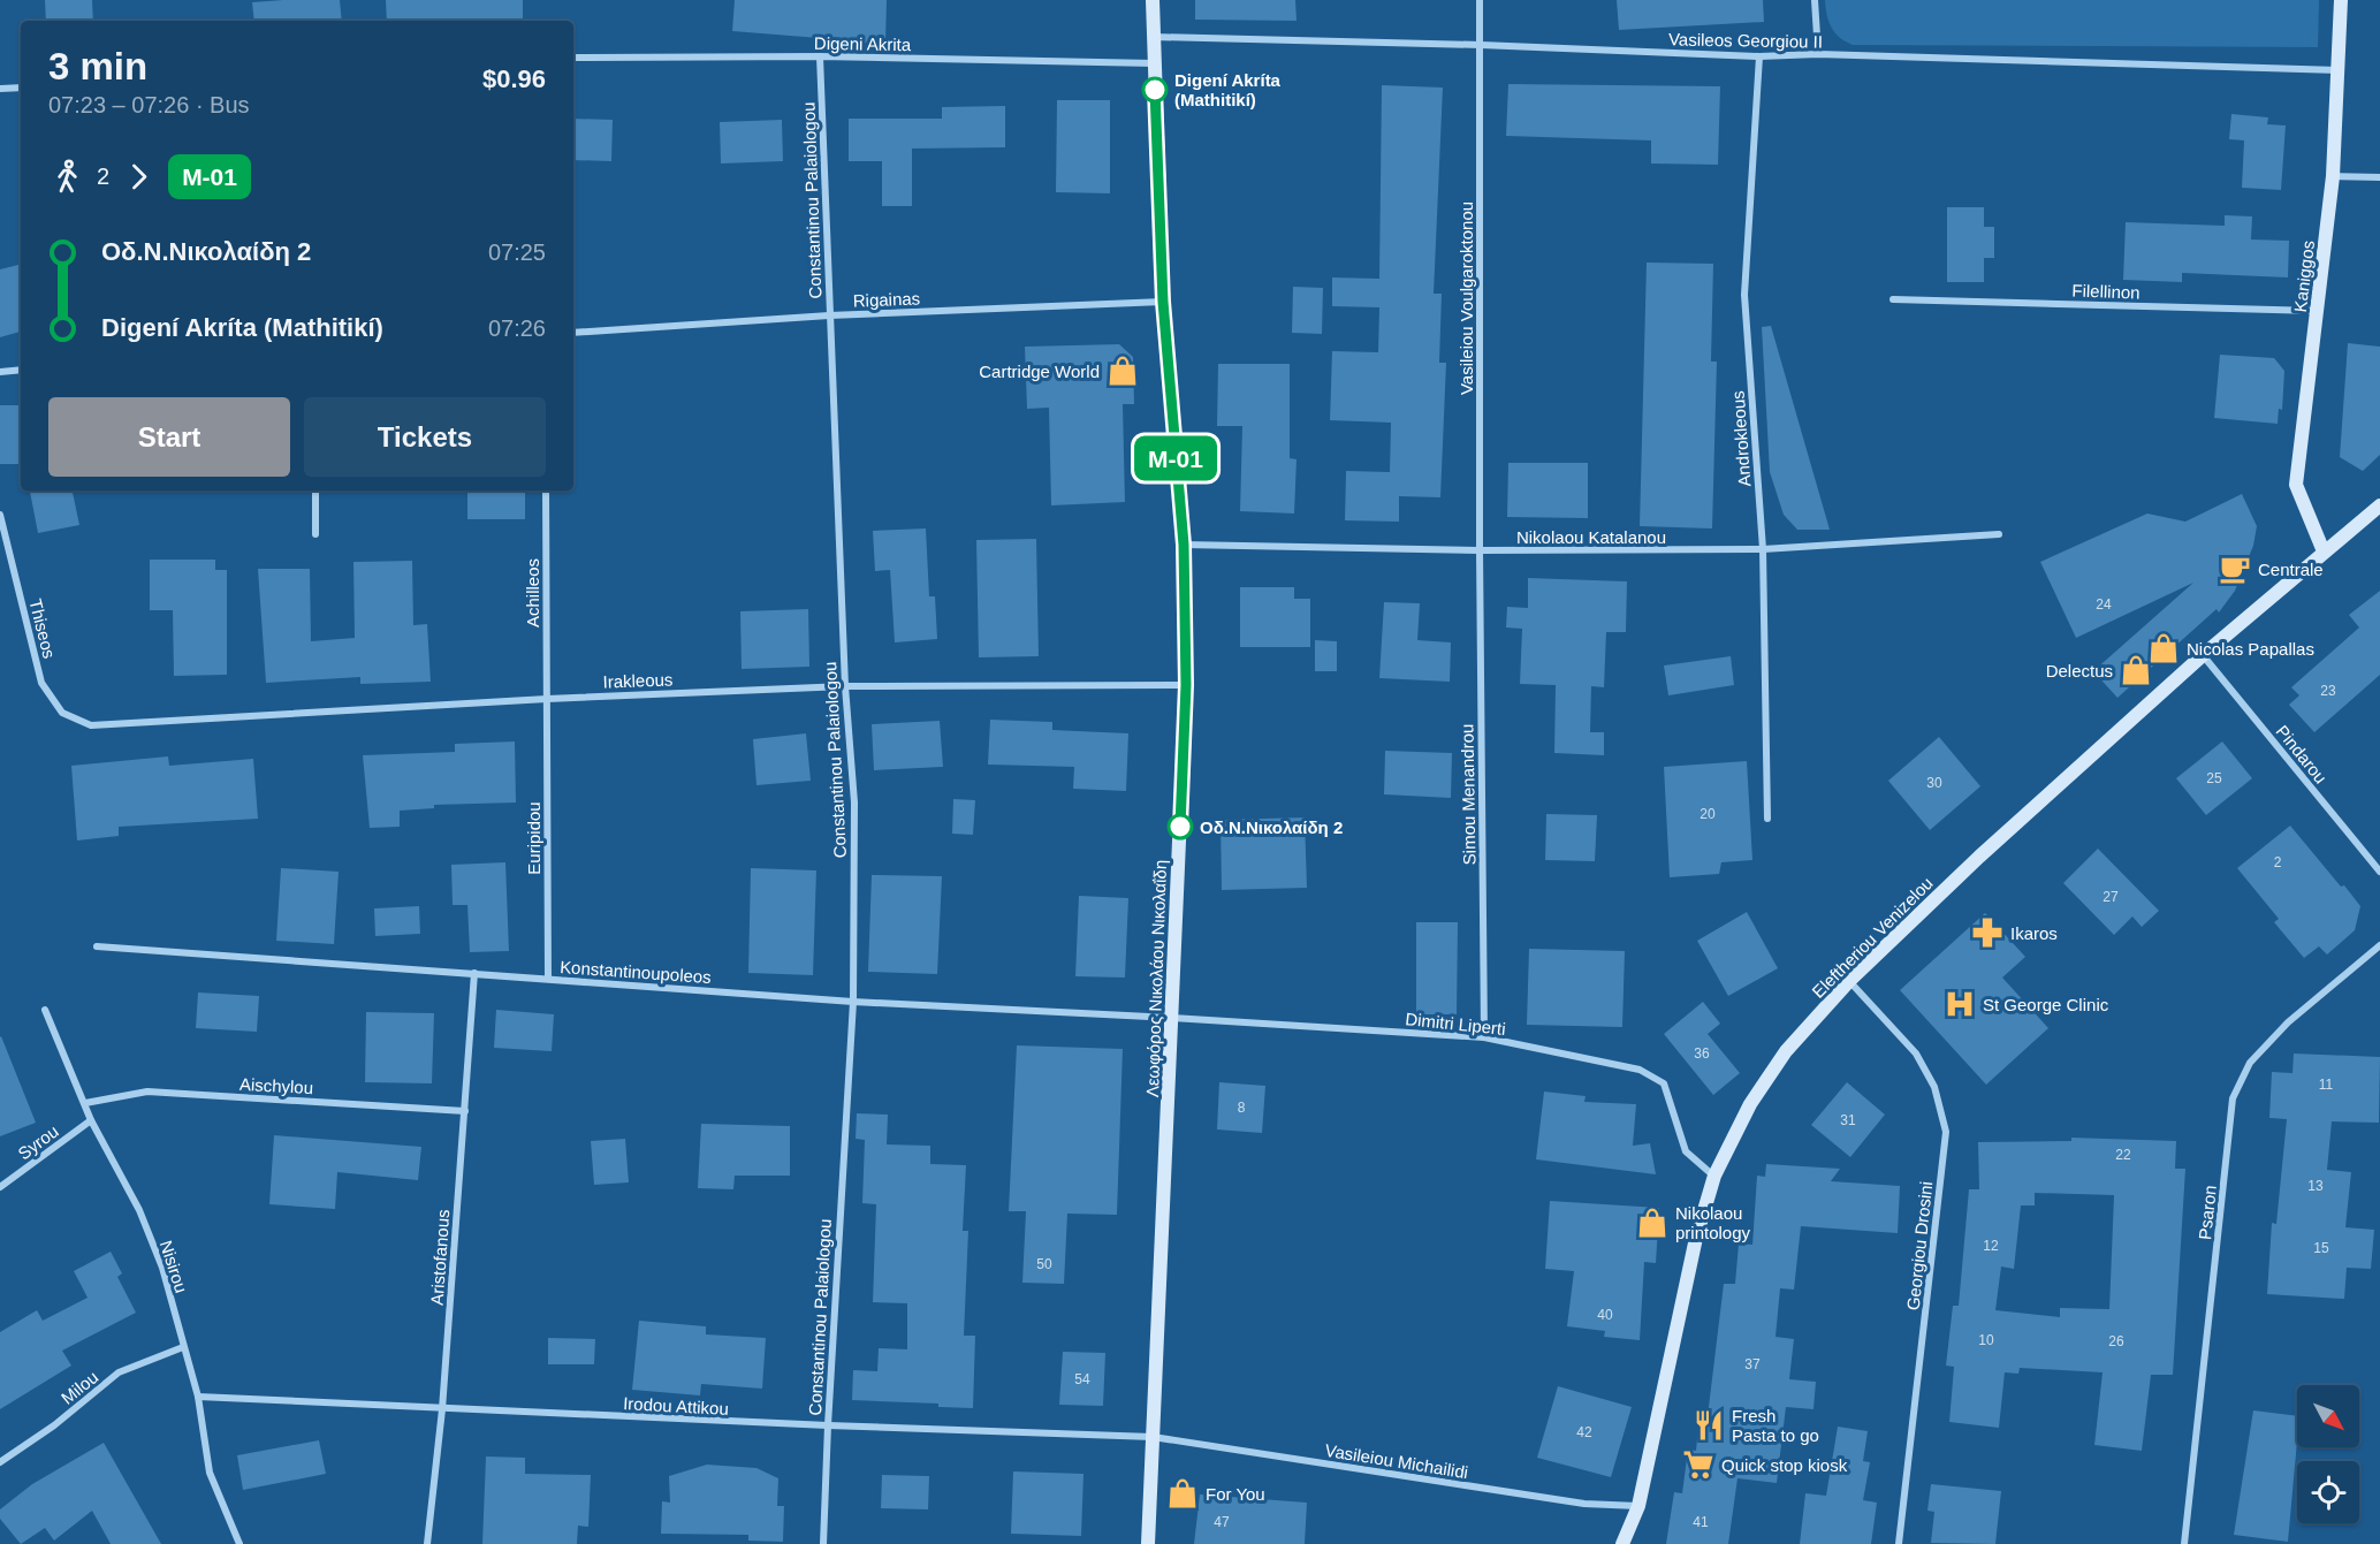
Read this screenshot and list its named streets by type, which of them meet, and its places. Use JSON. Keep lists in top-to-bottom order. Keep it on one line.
{"streets":{"street":["Vasileos Georgiou II","Digeni Akrita","Constantinou Palaiologou","Kaniggos","Filellinon","Vasileiou Voulgaroktonou","Rigainas","Androkleous","Nikolaou Katalanou","Achilleos","Thiseos","Irakleous","Pindarou","Simou Menandrou","Euripidou","Eleftheriou Venizelou","Konstantinoupoleos","Λεωφόρος Νικολάου Νικολαΐδη","Dimitri Liperti","Aischylou","Syrou","Psaron","Georgiou Drosini","Aristofanous","Nisirou","Milou","Irodou Attikou","Vasileiou Michailidi"]},"crossings":[["Vasileos Georgiou II","Kaniggos"],["Vasileos Georgiou II","Vasileiou Voulgaroktonou"],["Vasileos Georgiou II","Androkleous"],["Vasileos Georgiou II","Λεωφόρος Νικολάου Νικολαΐδη"],["Digeni Akrita","Constantinou Palaiologou"],["Digeni Akrita","Λεωφόρος Νικολάου Νικολαΐδη"],["Constantinou Palaiologou","Rigainas"],["Constantinou Palaiologou","Irakleous"],["Constantinou Palaiologou","Konstantinoupoleos"],["Constantinou Palaiologou","Irodou Attikou"],["Kaniggos","Filellinon"],["Kaniggos","Eleftheriou Venizelou"],["Vasileiou Voulgaroktonou","Nikolaou Katalanou"],["Vasileiou Voulgaroktonou","Simou Menandrou"],["Rigainas","Λεωφόρος Νικολάου Νικολαΐδη"],["Androkleous","Nikolaou Katalanou"],["Nikolaou Katalanou","Simou Menandrou"],["Nikolaou Katalanou","Λεωφόρος Νικολάου Νικολαΐδη"],["Achilleos","Irakleous"],["Achilleos","Euripidou"],["Thiseos","Irakleous"],["Irakleous","Euripidou"],["Irakleous","Λεωφόρος Νικολάου Νικολαΐδη"],["Pindarou","Eleftheriou Venizelou"],["Simou Menandrou","Dimitri Liperti"],["Euripidou","Konstantinoupoleos"],["Eleftheriou Venizelou","Dimitri Liperti"],["Eleftheriou Venizelou","Georgiou Drosini"],["Eleftheriou Venizelou","Vasileiou Michailidi"],["Konstantinoupoleos","Λεωφόρος Νικολάου Νικολαΐδη"],["Konstantinoupoleos","Dimitri Liperti"],["Konstantinoupoleos","Aristofanous"],["Λεωφόρος Νικολάου Νικολαΐδη","Dimitri Liperti"],["Λεωφόρος Νικολάου Νικολαΐδη","Irodou Attikou"],["Λεωφόρος Νικολάου Νικολαΐδη","Vasileiou Michailidi"],["Aischylou","Aristofanous"],["Aischylou","Nisirou"],["Syrou","Nisirou"],["Aristofanous","Irodou Attikou"],["Nisirou","Milou"],["Nisirou","Irodou Attikou"],["Irodou Attikou","Vasileiou Michailidi"]],"places":{"other":["Digení Akríta (Mathitikí)","Οδ.Ν.Νικολαίδη 2"],"shop":["Cartridge World","Nicolas Papallas","Delectus","Nikolaou printology","For You"],"cafe":["Centrale"],"pharmacy":["Ikaros"],"hospital":["St George Clinic"],"restaurant":["Fresh Pasta to go"],"supermarket":["Quick stop kiosk"]},"lines":["bus line M-01"],"house_numbers":["24","23","25","30","20","2","27","36","11","8","31","22","13","12","15","50","40","10","26","37","54","42","47","41"],"north":"bottom right","page":{"on_map":"M-01","heading":["3 min","07:23 – 07:26 · Bus","$0.96"],"legs":["2","M-01"],"list":[{"name":"Οδ.Ν.Νικολαίδη 2","value":"07:25"},{"name":"Digení Akríta (Mathitikí)","value":"07:26"}],"buttons":["Start","Tickets"]}}
